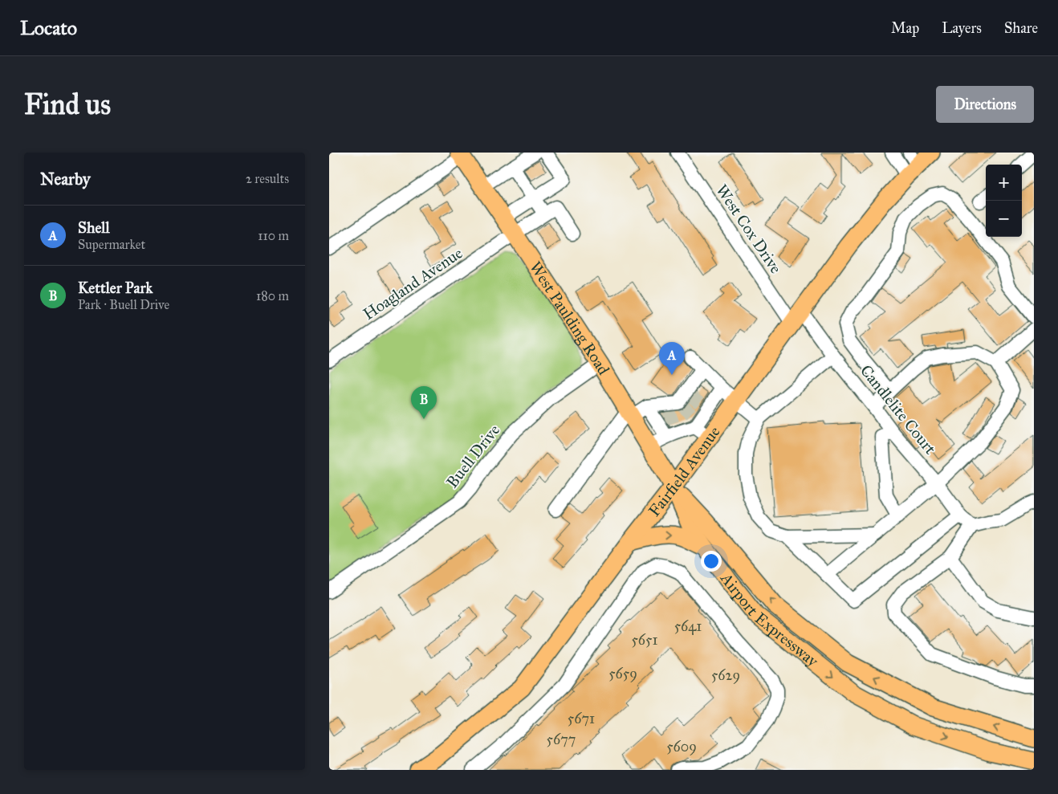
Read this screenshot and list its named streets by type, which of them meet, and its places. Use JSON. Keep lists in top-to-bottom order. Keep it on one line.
{"streets":{"main road":["West Paulding Road","Fairfield Avenue","Airport Expressway"],"street":["West Cox Drive","Hoagland Avenue","Candlelite Court","Buell Drive"]},"crossings":[["West Cox Drive","Candlelite Court"],["West Cox Drive","Fairfield Avenue"],["Hoagland Avenue","West Paulding Road"],["West Paulding Road","Buell Drive"],["West Paulding Road","Fairfield Avenue"],["West Paulding Road","Airport Expressway"],["Candlelite Court","Fairfield Avenue"],["Fairfield Avenue","Airport Expressway"]],"house_numbers":["5641","5651","5659","5629","5671","5677","5609"],"page":{"header":"Locato","nav":["Map","Layers","Share"],"buttons":"Directions","title":"Find us","heading":["Nearby","2 results"],"map_buttons":["+","−"],"list":[{"mark":"A","name":"Shell","note":"Supermarket","value":"110 m"},{"mark":"B","name":"Kettler Park","note":"Park · Buell Drive","value":"180 m"}],"pins":["A","B"]}}
